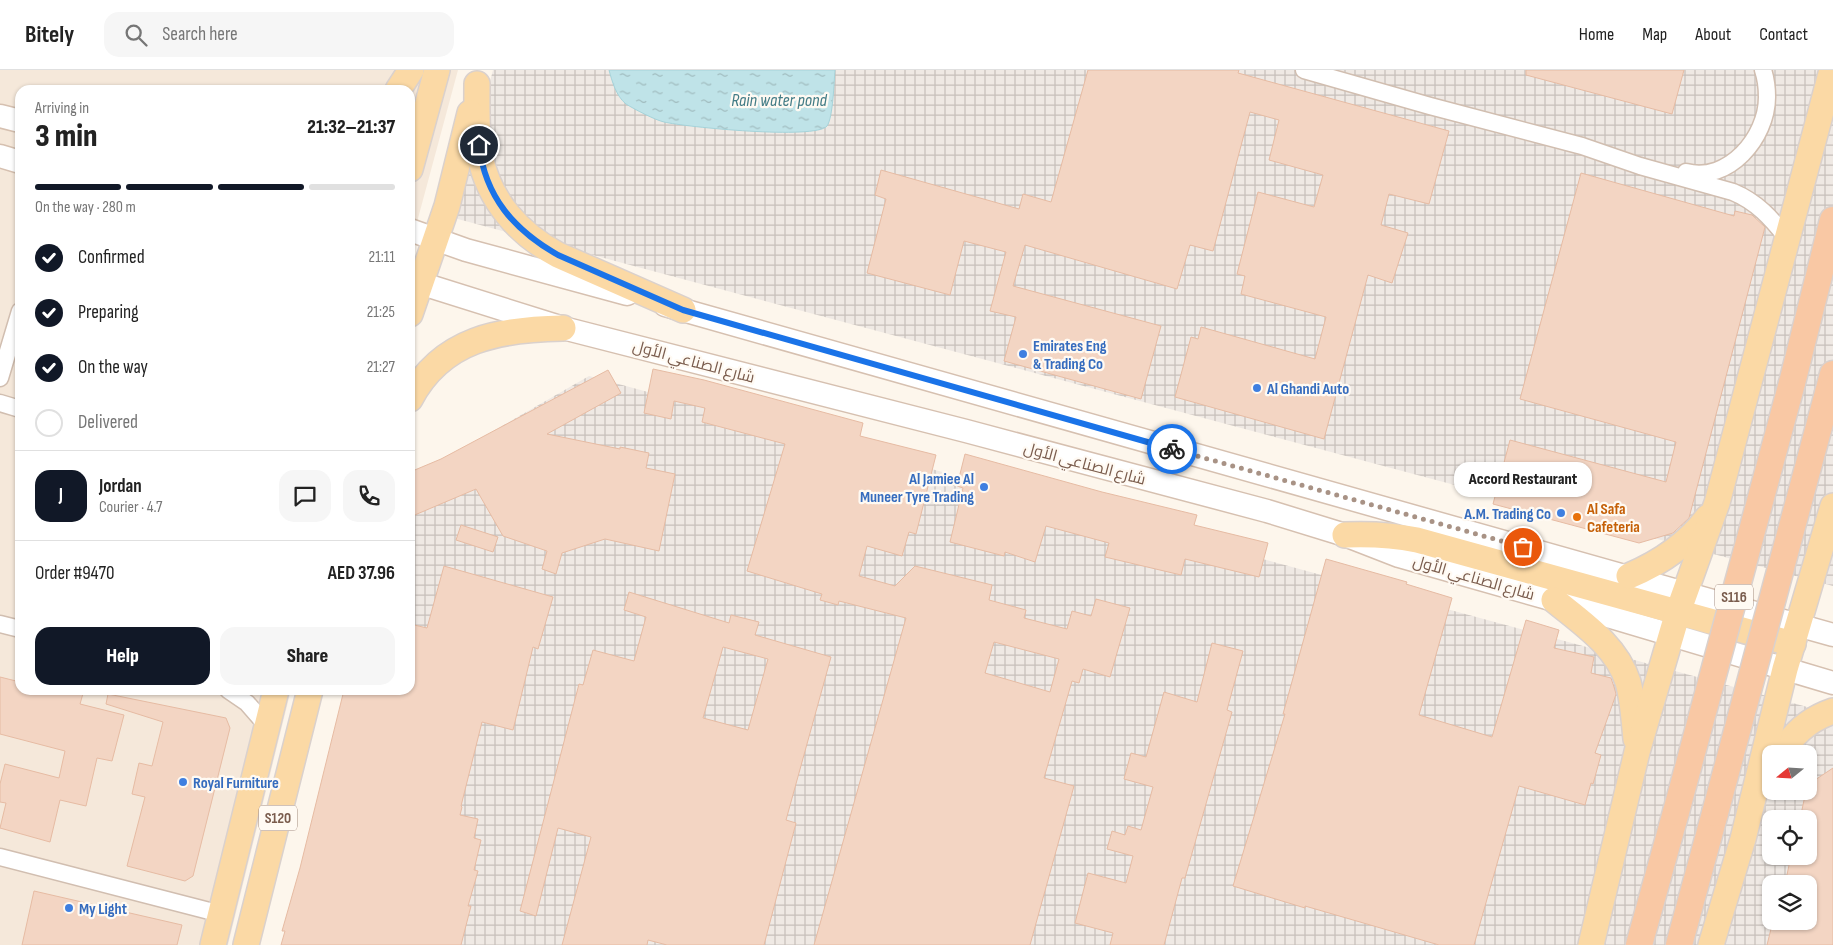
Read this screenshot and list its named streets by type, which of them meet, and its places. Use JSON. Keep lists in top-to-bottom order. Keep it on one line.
{"streets":{"highway":["S116"],"main road":["شارع الصناعي الأول","S120"]},"water":["Rain water pond"],"places":["Emirates Eng & Trading Co","Al Ghandi Auto","Al Jamiee Al Muneer Tyre Trading","A.M. Trading Co","Al Safa Cafeteria","Accord Restaurant","Royal Furniture","My Light"],"north":"left","page":{"header":"Bitely","search":"Search here","nav":["Home","Map","About","Contact"],"heading":["3 min","Arriving in","21:32–21:37"],"panel":["Jordan","Courier · 4.7","Order #9470","AED 37.96"],"bar":"On the way · 280 m","list":[["Confirmed","21:11"],["Preparing","21:25"],["On the way","21:27"],"Delivered"],"bubble":"Accord Restaurant","round":"J","buttons":["Help","Share"]}}
